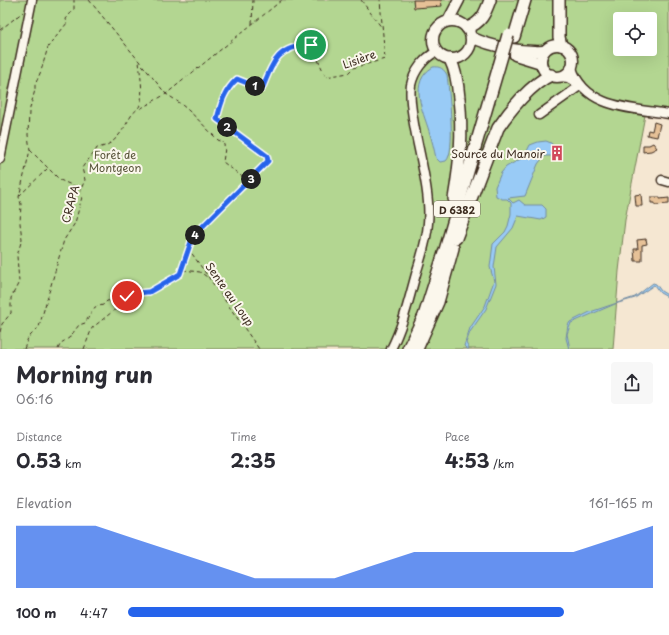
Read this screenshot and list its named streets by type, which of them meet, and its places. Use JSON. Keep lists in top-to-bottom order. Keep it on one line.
{"streets":{"highway":["D 6382"],"path":["Lisière","CRAPA","Sente au Loup"]},"crossings":[["Lisière","Sente au Loup"]],"parks":["Forêt de Montgeon"],"places":{"building":["Source du Manoir"]},"page":{"pins":["1","2","3","4"],"heading":["Morning run","06:16"],"stats":[["Distance","0.53 km"],["Time","2:35"],["Pace","4:53 /km"]],"chart":["Elevation","161–165 m"],"list":[{"name":"100 m","note":"4:47"}]}}
